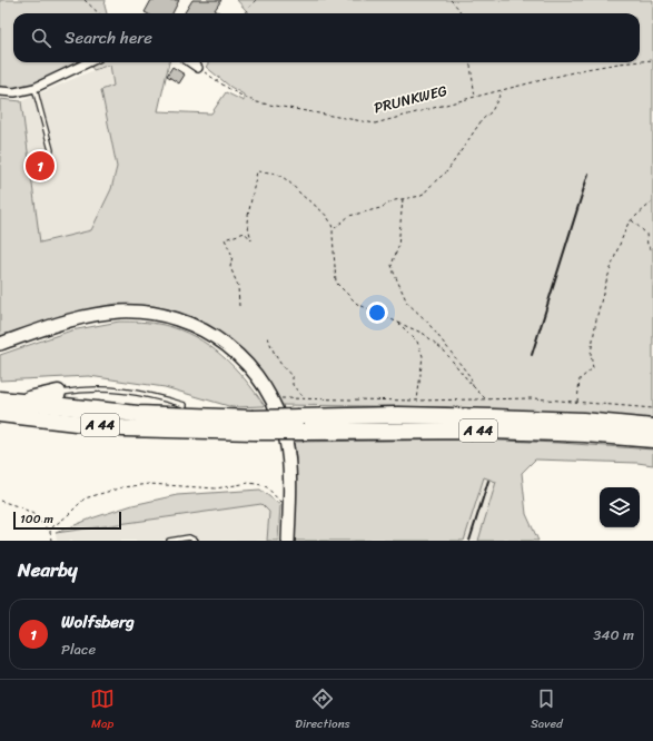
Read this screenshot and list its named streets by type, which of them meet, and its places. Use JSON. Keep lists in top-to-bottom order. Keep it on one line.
{"streets":{"highway":["A 44"],"path":["PRUNKWEG"]},"scale_bar":"100 m","page":{"search":"Search here","pins":"1","scale":"100 m","heading":"Nearby","list":[{"mark":"1","name":"Wolfsberg","note":"Place","value":"340 m"}],"nav":["Map","Directions","Saved"]}}
